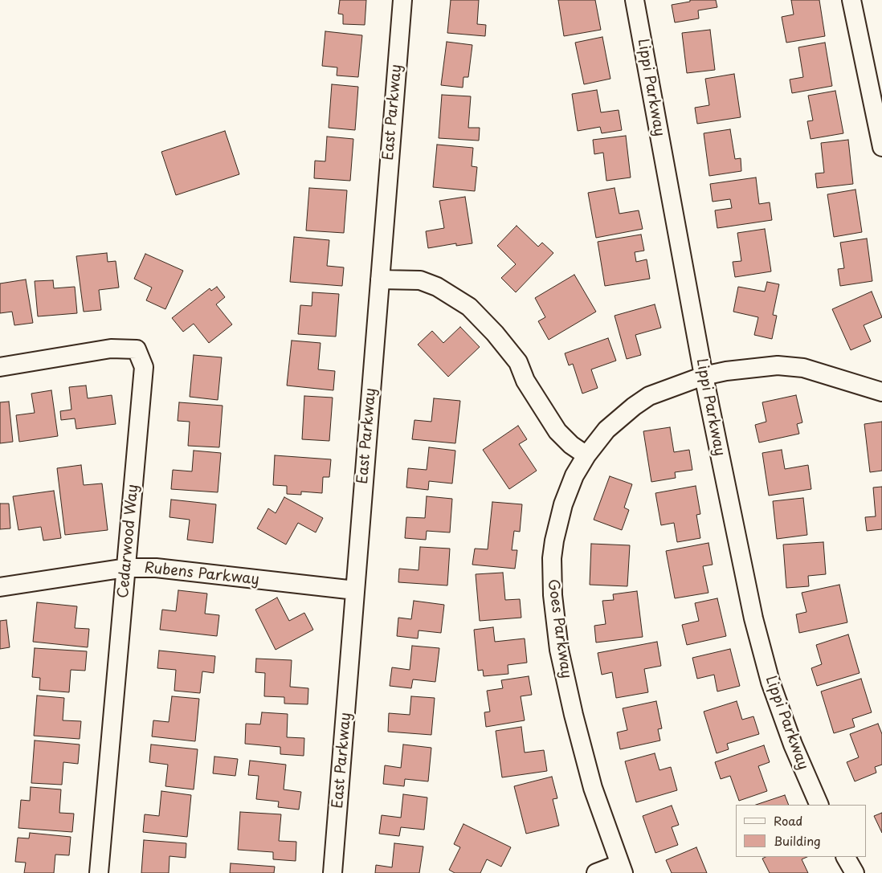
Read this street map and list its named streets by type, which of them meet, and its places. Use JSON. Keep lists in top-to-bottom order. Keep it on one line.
{"streets":{"street":["Lippi Parkway","East Parkway","Cedarwood Way","Rubens Parkway","Goes Parkway"]},"crossings":[["Lippi Parkway","Goes Parkway"],["East Parkway","Rubens Parkway"],["Cedarwood Way","Rubens Parkway"]],"legend":["Road","Building"]}
